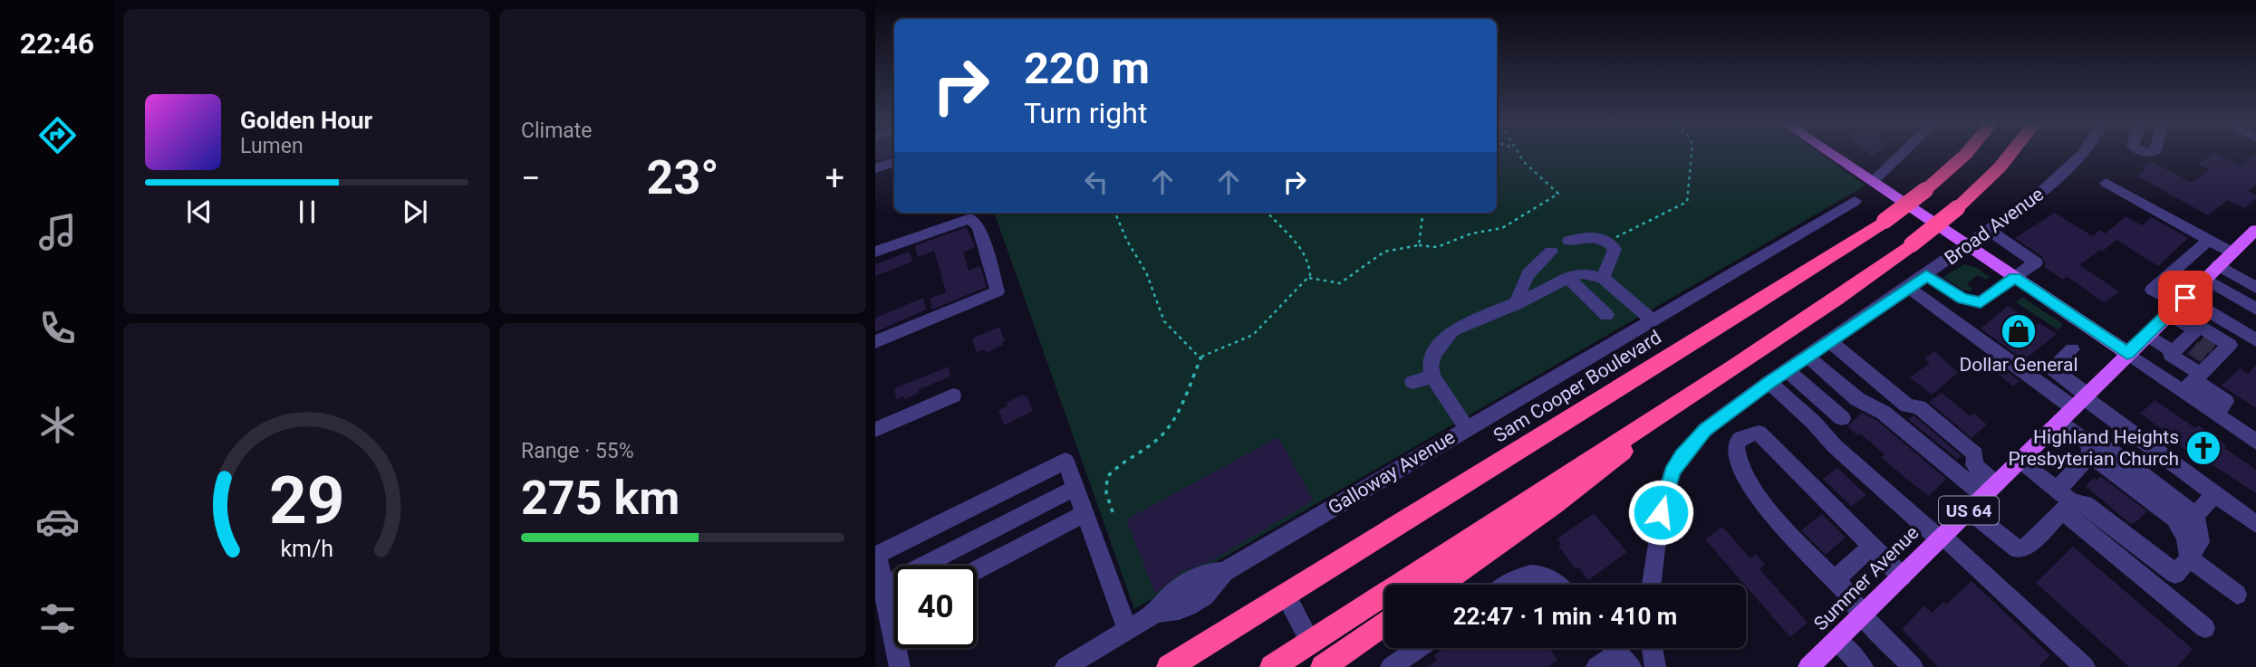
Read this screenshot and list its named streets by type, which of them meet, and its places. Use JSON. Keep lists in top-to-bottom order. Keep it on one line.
{"streets":{"highway":["Sam Cooper Boulevard"],"main road":["US 64","Summer Avenue"],"street":["Broad Avenue","Galloway Avenue"]},"places":{"shop":["Dollar General"],"church":["Highland Heights Presbyterian Church"]},"page":{"tabs":"22:46","tile":["Climate",["Range · 55%","275 km"]],"turn":["220 m","Turn right"],"song":["Golden Hour","Lumen"],"heat":["−","23°","+"],"limit":"40","trip":"22:47 · 1 min · 410 m","gauge":["29","km/h"]}}
